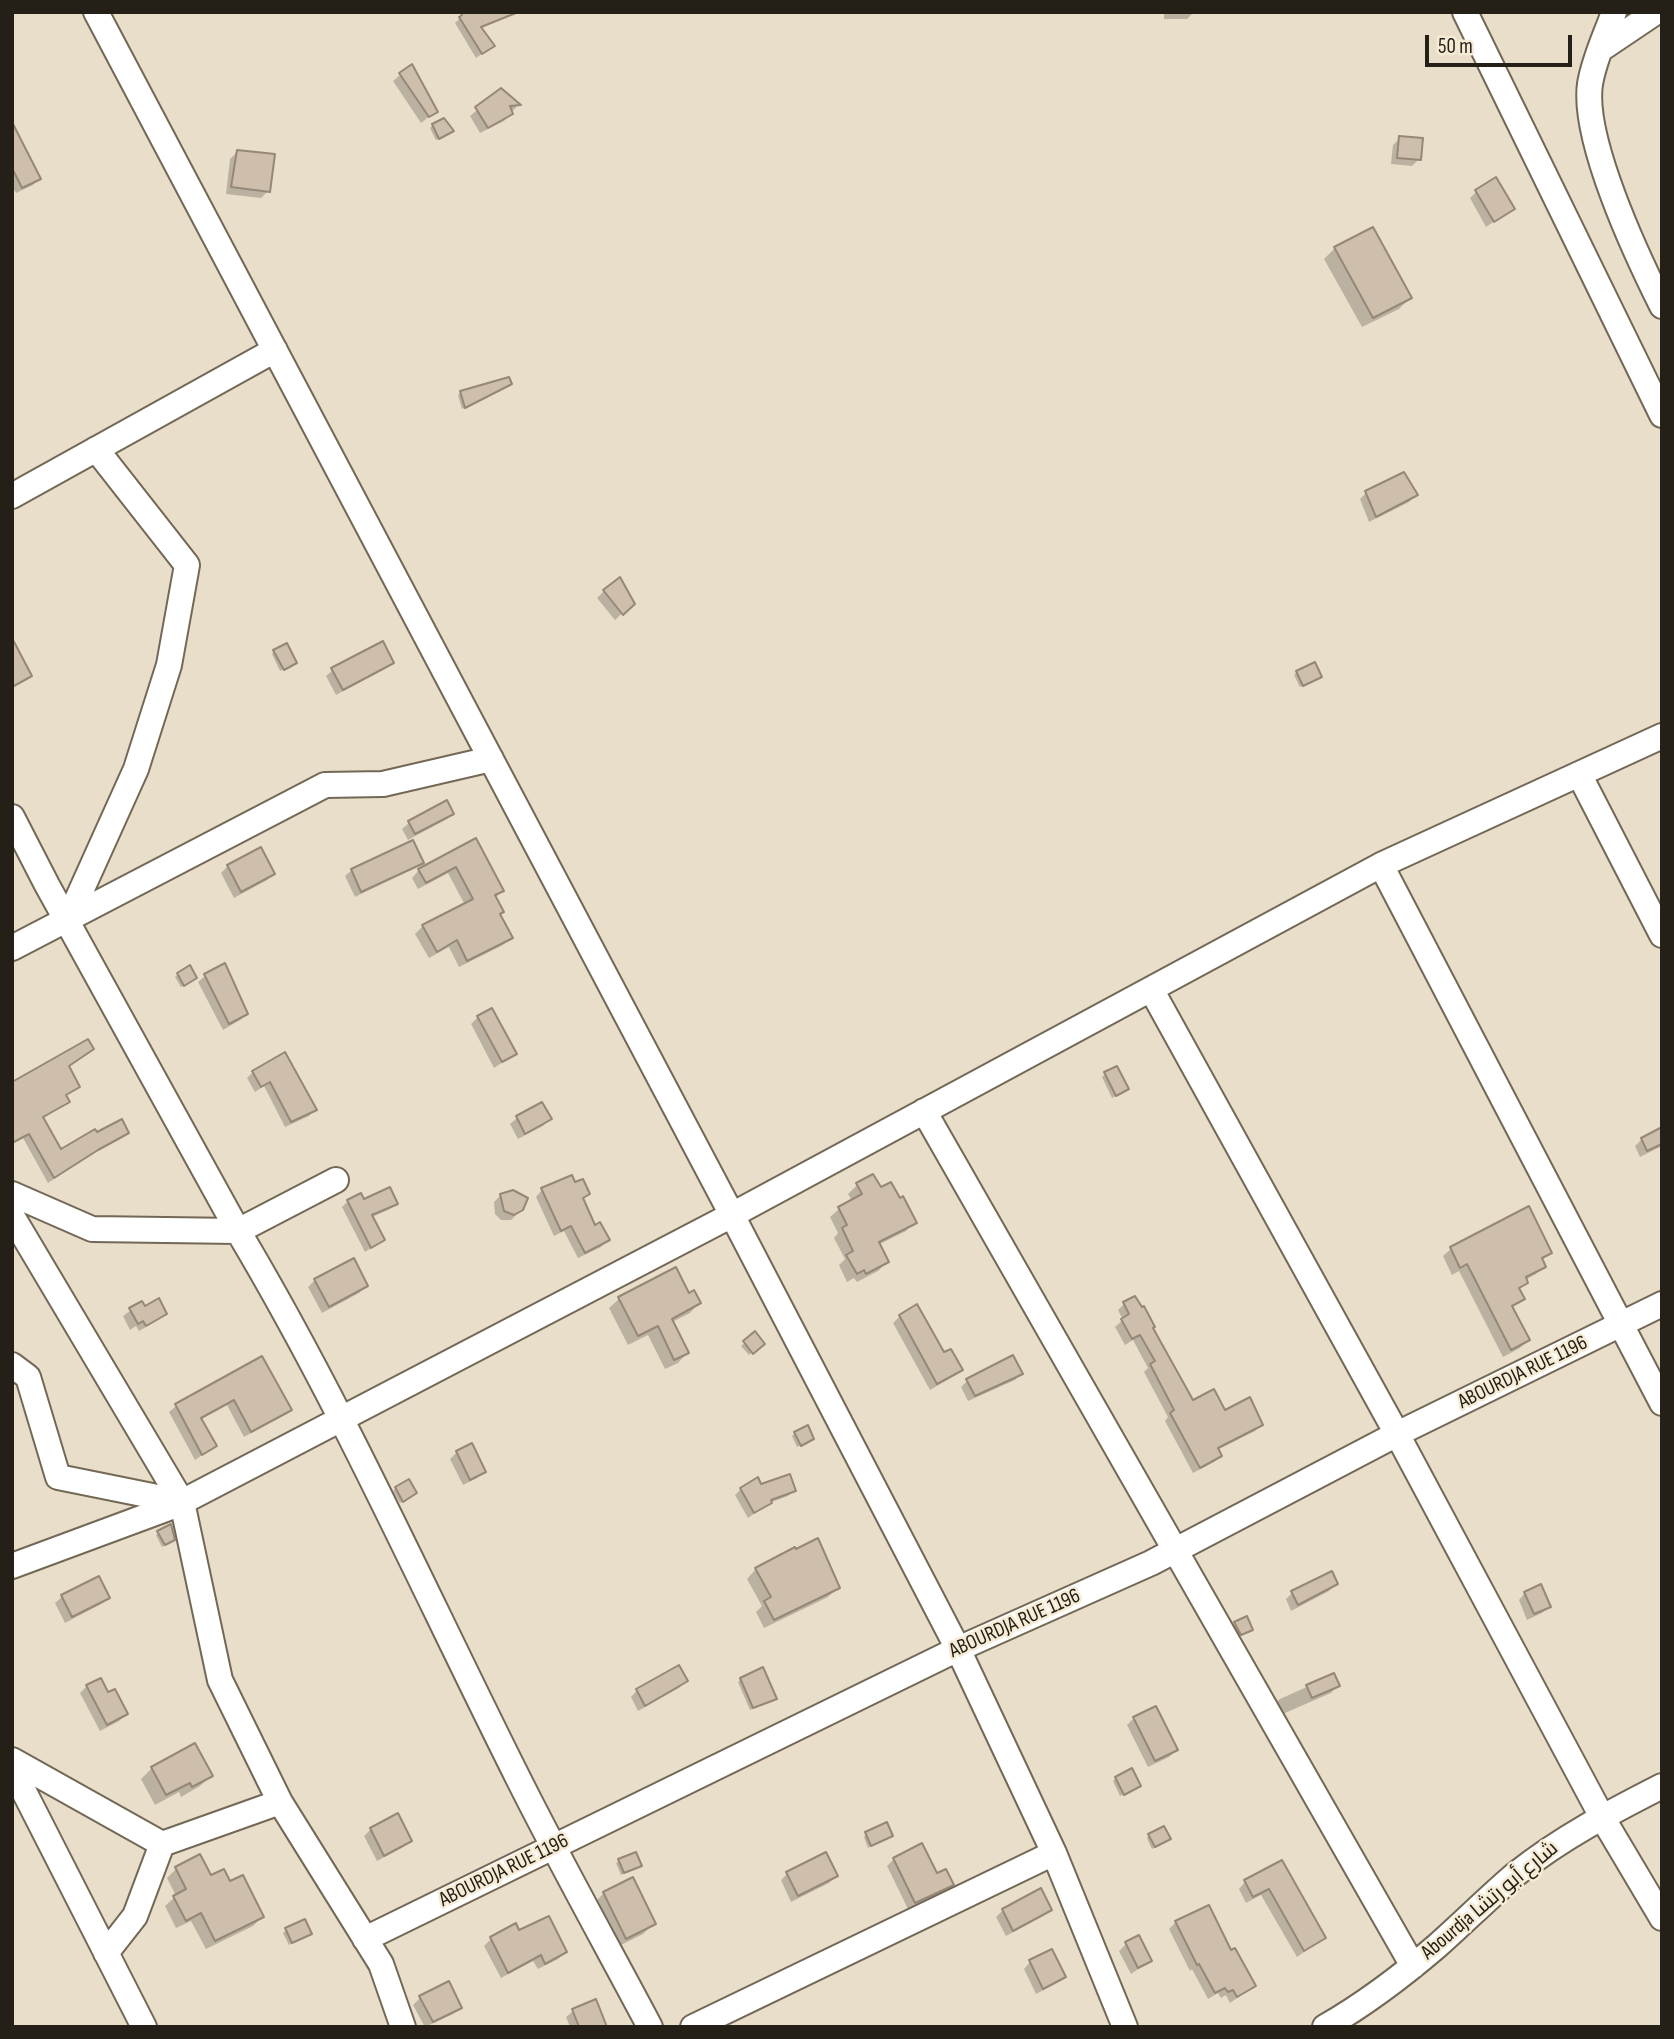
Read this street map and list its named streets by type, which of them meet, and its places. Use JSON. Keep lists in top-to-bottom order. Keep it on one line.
{"streets":{"street":["ABOURDJA RUE 1196","Abourdja شارع أبو رتشا"]},"scale_bar":"50 m"}
